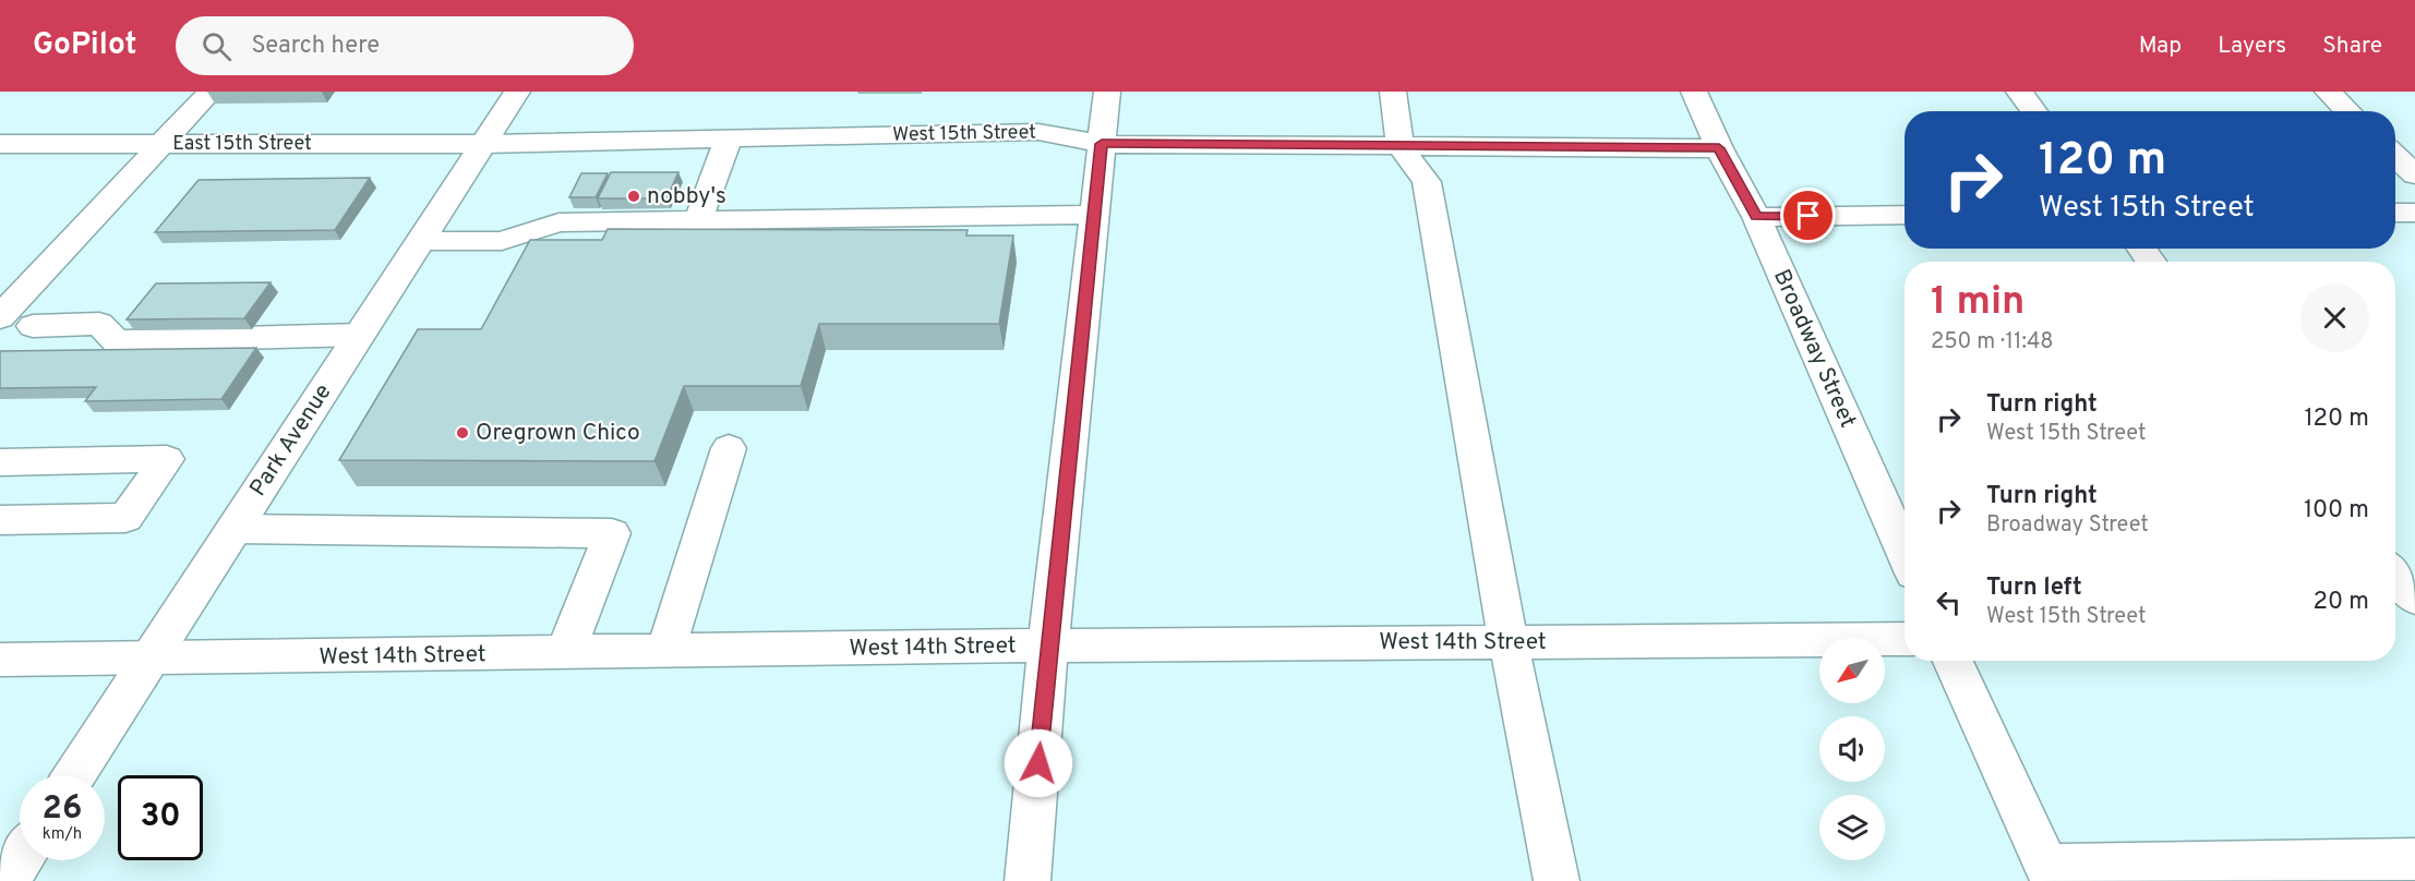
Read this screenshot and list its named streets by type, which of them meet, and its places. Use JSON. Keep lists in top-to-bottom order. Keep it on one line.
{"streets":{"street":["West 15th Street","East 15th Street","Broadway Street","Park Avenue","West 14th Street"]},"crossings":[["West 15th Street","East 15th Street"],["West 15th Street","Broadway Street"],["West 15th Street","Park Avenue"],["East 15th Street","Park Avenue"],["Park Avenue","West 14th Street"]],"places":["nobby's","Oregrown Chico"],"north":"bottom left","page":{"header":"GoPilot","search":"Search here","nav":["Map","Layers","Share"],"turn":["120 m","West 15th Street"],"heading":["1 min","250 m · 11:48"],"list":[{"name":"Turn right","note":"West 15th Street","value":"120 m"},{"name":"Turn right","note":"Broadway Street","value":"100 m"},{"name":"Turn left","note":"West 15th Street","value":"20 m"}],"speed":"26 km/h","limit":"30"}}
